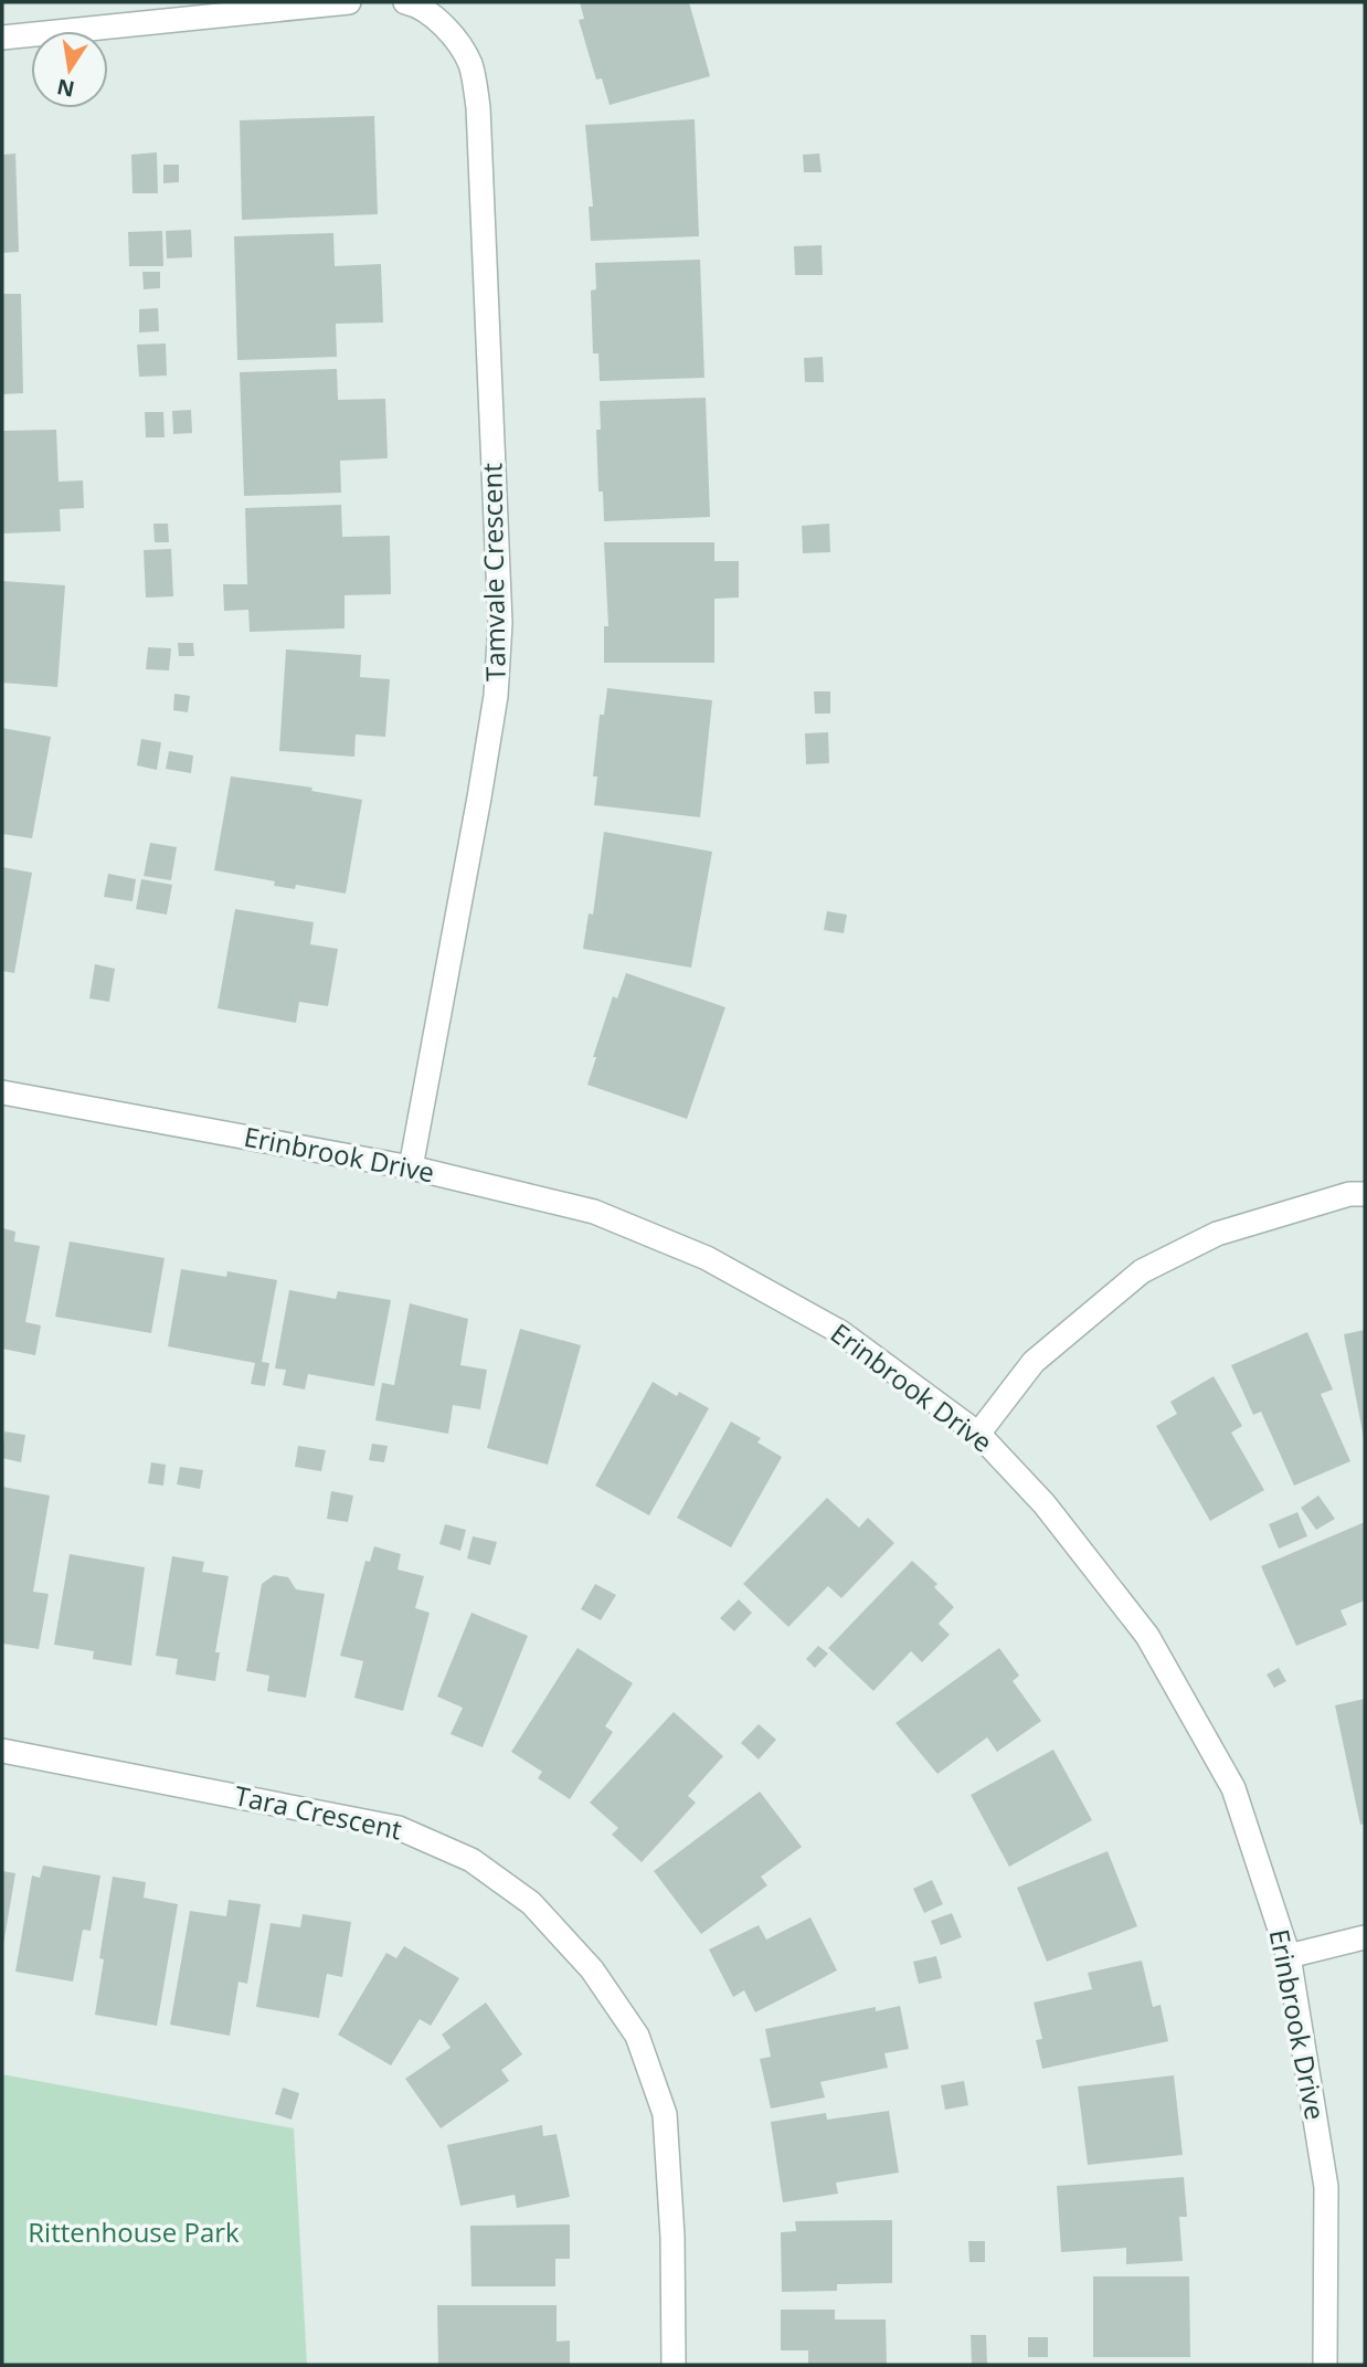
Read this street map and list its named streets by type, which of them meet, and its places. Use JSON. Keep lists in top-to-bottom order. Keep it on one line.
{"streets":{"street":["Tamvale Crescent","Erinbrook Drive","Tara Crescent"]},"crossings":[["Tamvale Crescent","Erinbrook Drive"]],"parks":["Rittenhouse Park"],"north":"bottom"}
